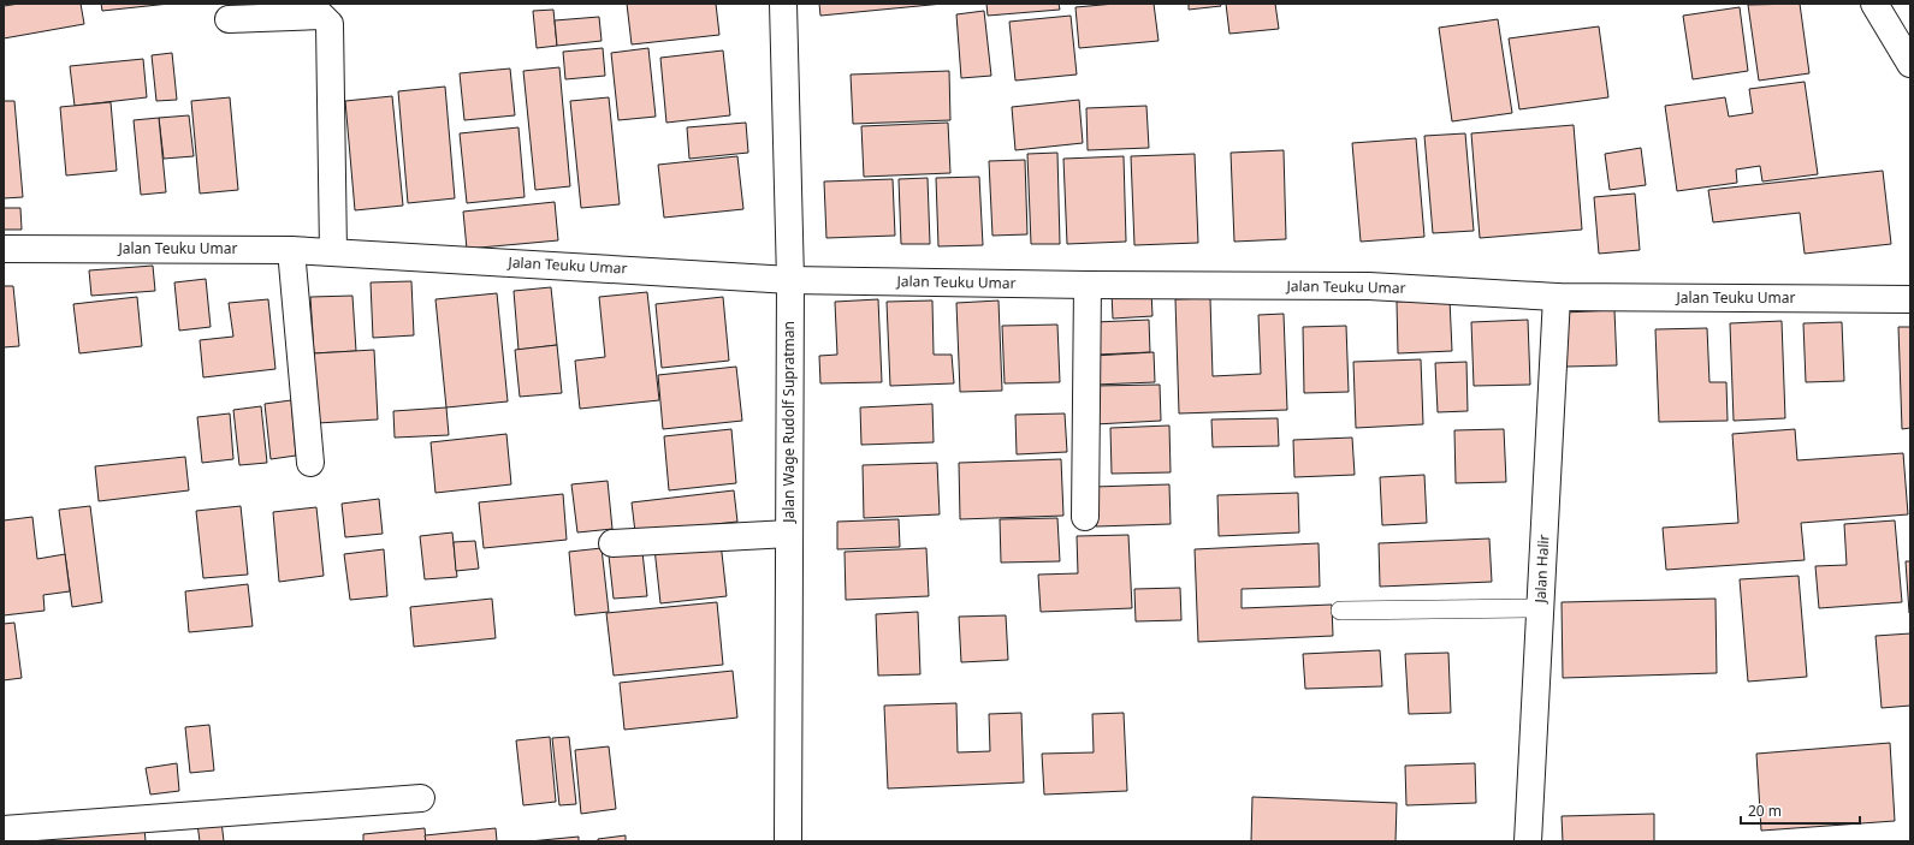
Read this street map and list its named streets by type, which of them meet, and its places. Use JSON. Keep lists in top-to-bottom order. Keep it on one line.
{"streets":{"street":["Jalan Teuku Umar","Jalan Wage Rudolf Supratman","Jalan Halir"]},"crossings":[["Jalan Teuku Umar","Jalan Wage Rudolf Supratman"],["Jalan Teuku Umar","Jalan Halir"]],"scale_bar":"20 m"}
